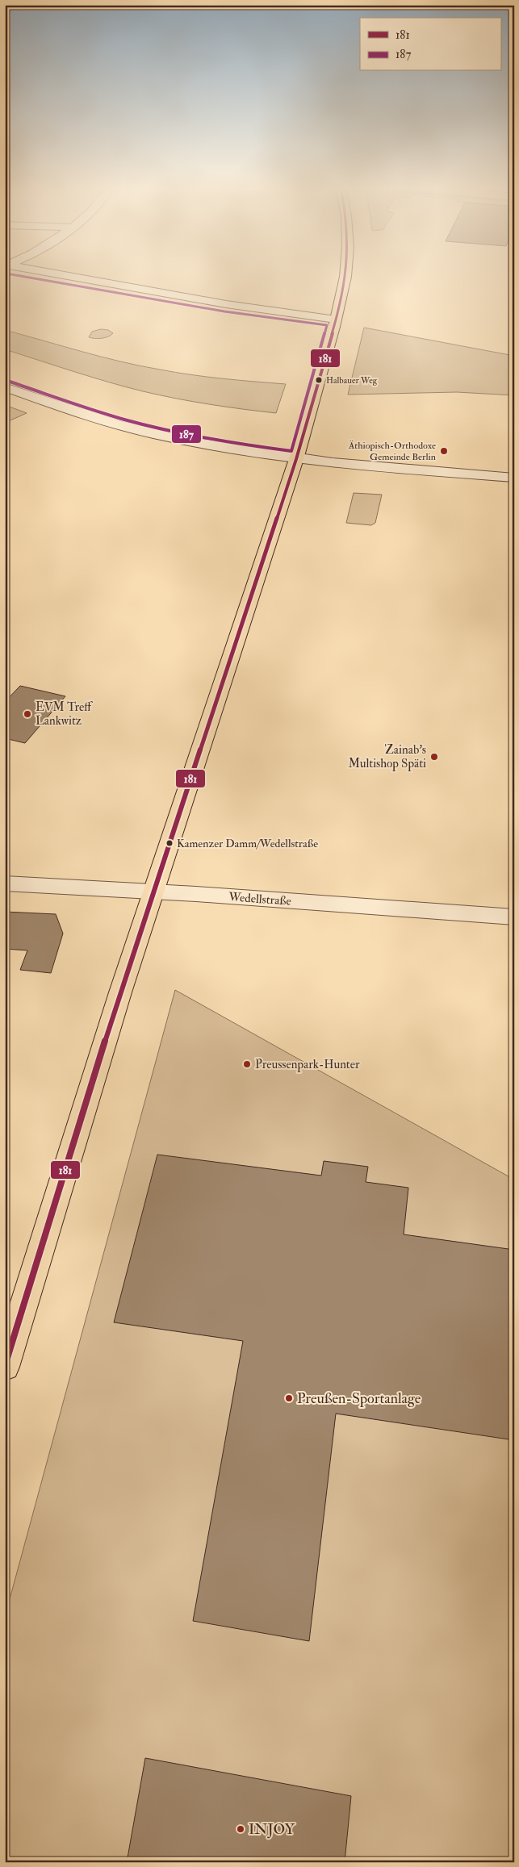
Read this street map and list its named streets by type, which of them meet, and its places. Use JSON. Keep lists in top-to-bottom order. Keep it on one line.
{"streets":{"street":["Wedellstraße"]},"places":["Halbauer Weg","Äthiopisch-Orthodoxe Gemeinde Berlin","EVM Treff Lankwitz","Zainab's Multishop Späti","Kamenzer Damm/Wedellstraße","Preussenpark-Hunter","Preußen-Sportanlage","INJOY"],"lines":["transit line 181","transit line 187"],"legend":["181","187"]}
